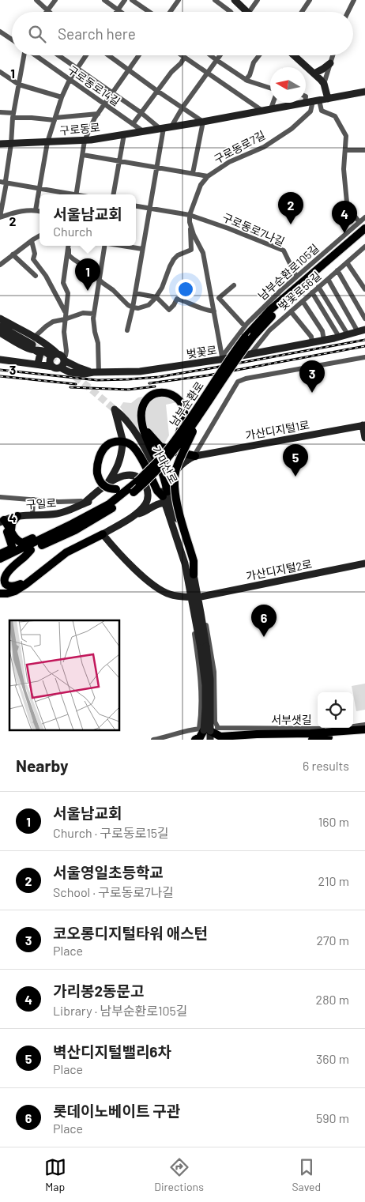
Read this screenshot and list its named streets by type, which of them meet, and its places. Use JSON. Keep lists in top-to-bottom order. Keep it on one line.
{"streets":{"main road":["구로동로","벚꽃로","남부순환로","가산디지털1로","가마산로","구일로","가산디지털2로"],"street":["구로동로14길","구로동로7길","구로동로7나길","남부순환로105길","벚꽃로56길","서부샛길"]},"crossings":[["구로동로14길","구로동로"],["구로동로","구로동로7길"],["구로동로7길","구로동로7나길"],["구로동로7길","남부순환로105길"],["구로동로7길","벚꽃로"],["구로동로7나길","남부순환로105길"],["남부순환로105길","벚꽃로"],["남부순환로105길","남부순환로"],["벚꽃로56길","벚꽃로"],["가마산로","가산디지털2로"],["가마산로","서부샛길"]],"north":"left","page":{"search":"Search here","pins":["2","4","1","3","5","6"],"popup":["서울남교회","Church"],"heading":["Nearby","6 results"],"list":[{"mark":"1","name":"서울남교회","note":"Church · 구로동로15길","value":"160 m"},{"mark":"2","name":"서울영일초등학교","note":"School · 구로동로7나길","value":"210 m"},{"mark":"3","name":"코오롱디지털타워 애스턴","note":"Place","value":"270 m"},{"mark":"4","name":"가리봉2동문고","note":"Library · 남부순환로105길","value":"280 m"},{"mark":"5","name":"벽산디지털밸리6차","note":"Place","value":"360 m"},{"mark":"6","name":"롯데이노베이트 구관","note":"Place","value":"590 m"}],"nav":["Map","Directions","Saved"]},"grid":{"rows":["1","2","3","4"]}}
